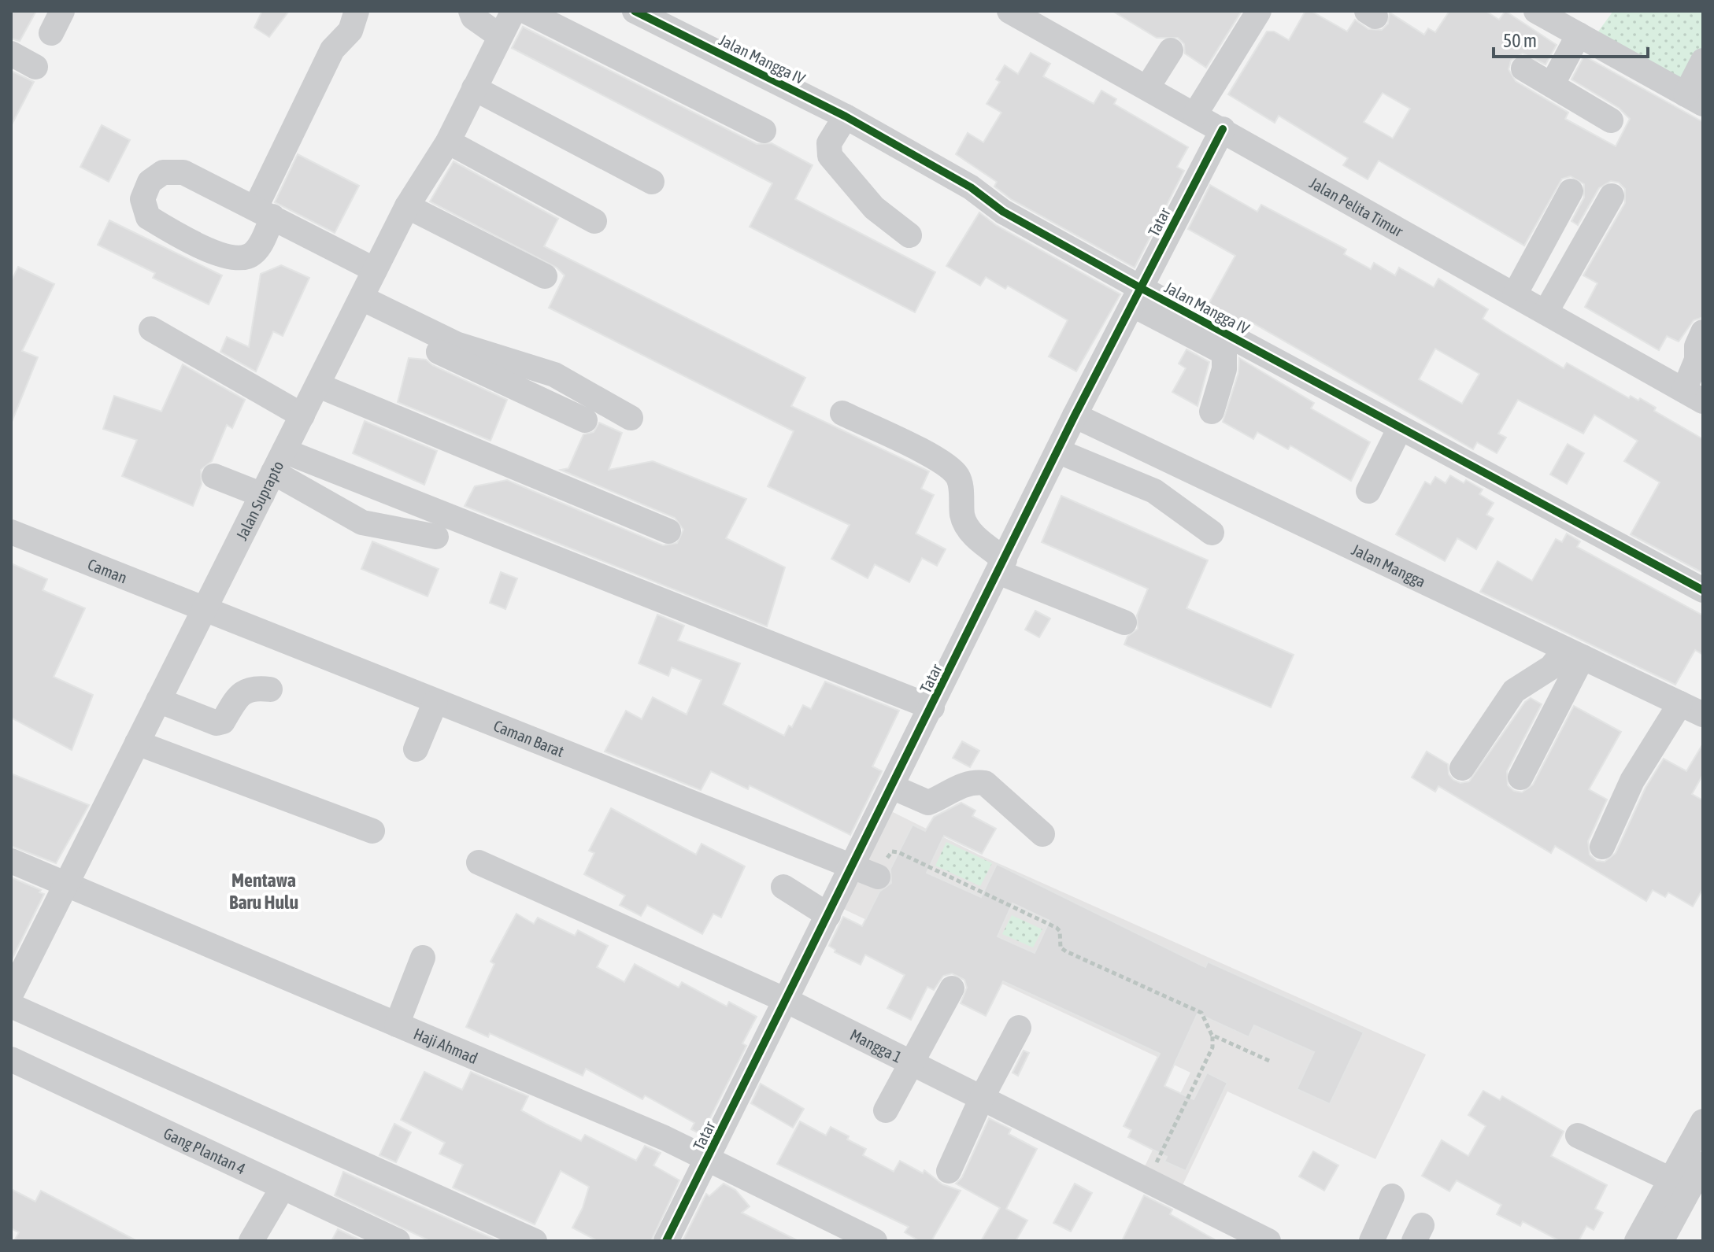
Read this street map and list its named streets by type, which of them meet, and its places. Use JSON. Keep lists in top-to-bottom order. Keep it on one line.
{"streets":{"street":["Jalan Mangga IV","Jalan Pelita Timur","Tatar","Jalan Suprapto","Jalan Mangga","Caman","Caman Barat","Haji Ahmad","Mangga 1","Gang Plantan 4"]},"crossings":[["Jalan Mangga IV","Tatar"],["Jalan Pelita Timur","Tatar"],["Tatar","Jalan Mangga"],["Tatar","Caman Barat"],["Tatar","Haji Ahmad"],["Tatar","Mangga 1"],["Jalan Suprapto","Caman"],["Jalan Suprapto","Caman Barat"],["Jalan Suprapto","Haji Ahmad"],["Caman","Caman Barat"]],"districts":["Mentawa Baru Hulu"],"scale_bar":"50 m"}
